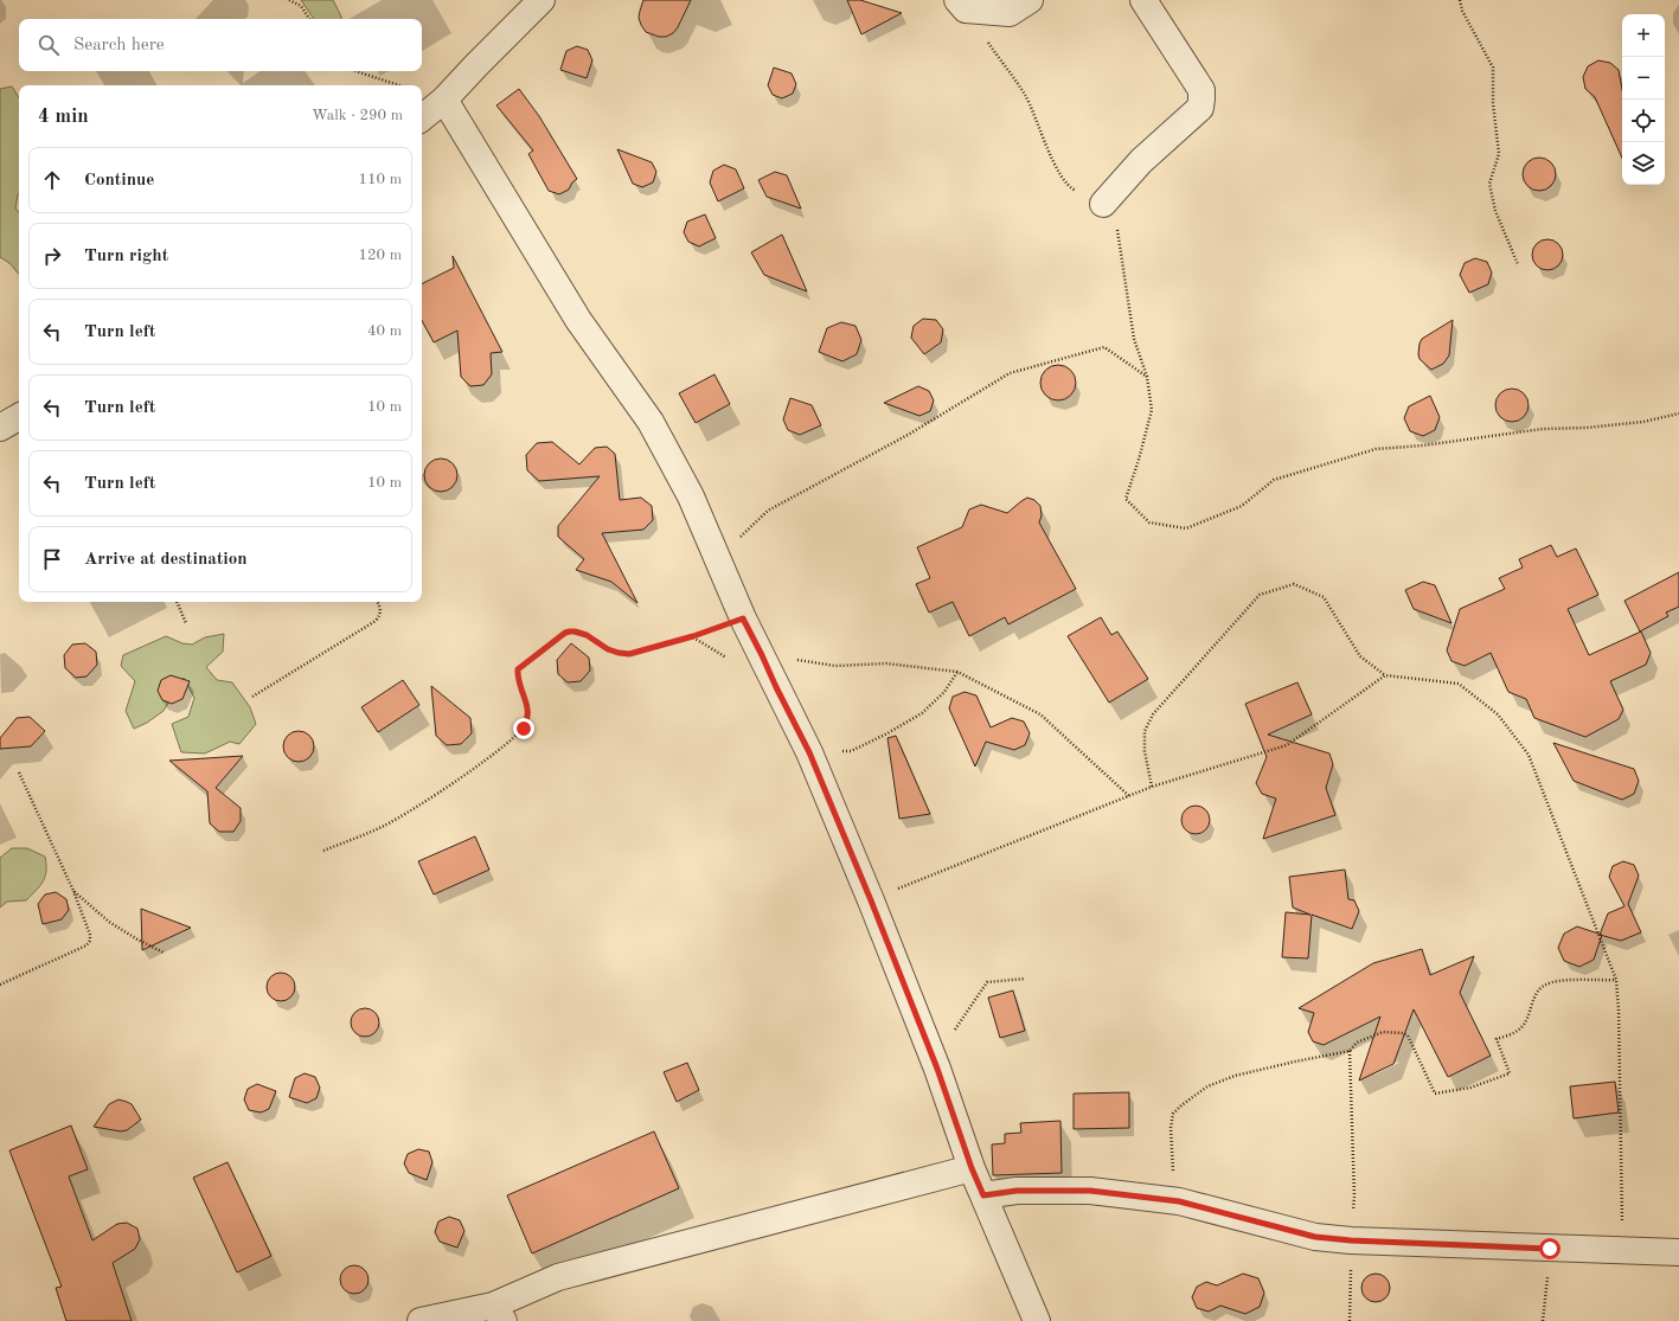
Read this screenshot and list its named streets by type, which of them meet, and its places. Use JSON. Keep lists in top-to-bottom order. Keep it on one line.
{"page":{"map_buttons":["+","−"],"search":"Search here","heading":["4 min","Walk · 290 m"],"list":[["Continue","110 m"],["Turn right","120 m"],["Turn left","40 m"],["Turn left","10 m"],["Turn left","10 m"],"Arrive at destination"]}}
